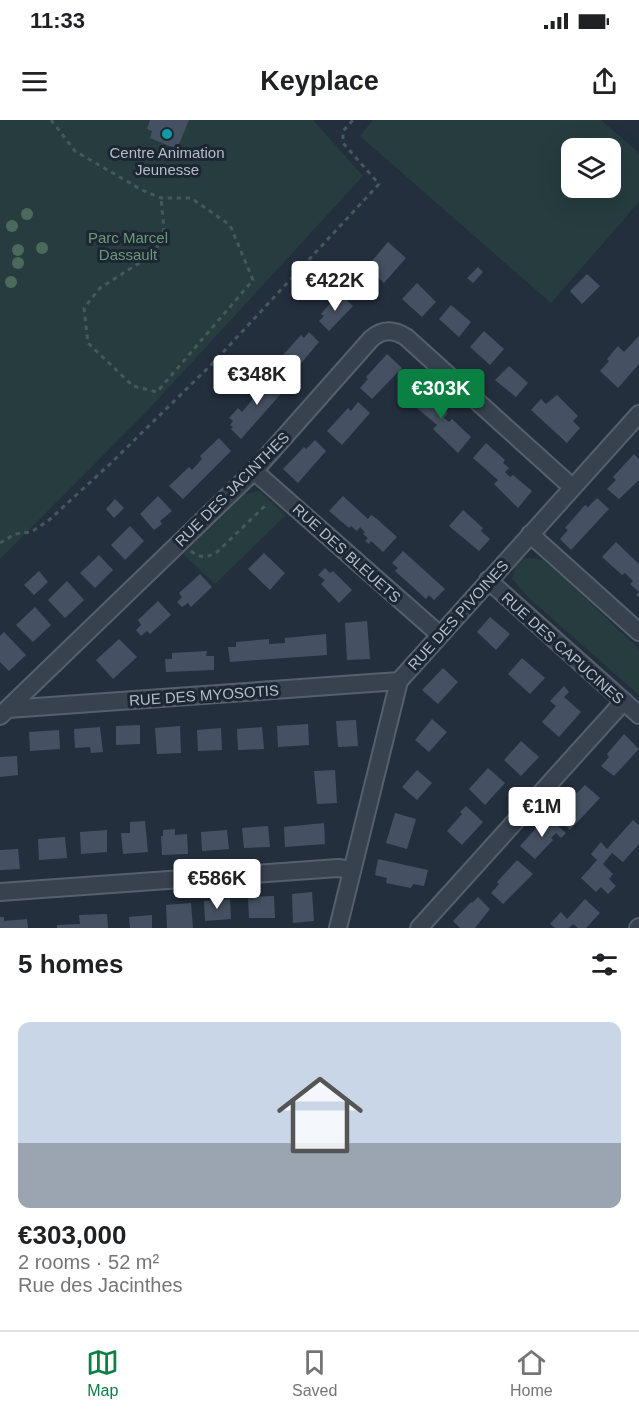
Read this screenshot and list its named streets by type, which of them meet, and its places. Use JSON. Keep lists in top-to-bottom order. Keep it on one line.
{"streets":{"street":["RUE DES JACINTHES","RUE DES BLEUETS","RUE DES PIVOINES","RUE DES CAPUCINES","RUE DES MYOSOTIS"]},"crossings":[["RUE DES JACINTHES","RUE DES BLEUETS"],["RUE DES JACINTHES","RUE DES PIVOINES"],["RUE DES JACINTHES","RUE DES MYOSOTIS"],["RUE DES BLEUETS","RUE DES PIVOINES"],["RUE DES PIVOINES","RUE DES CAPUCINES"],["RUE DES PIVOINES","RUE DES MYOSOTIS"]],"parks":["Parc Marcel Dassault"],"places":["Centre Animation Jeunesse"],"page":{"status":"11:33","header":"Keyplace","price":["€422K","€348K","€303K","€1M","€586K"],"heading":"5 homes","list":[{"name":"€303,000","note":"2 rooms · 52 m² · Rue des Jacinthes"}],"tabs":["Map","Saved","Home"]}}
